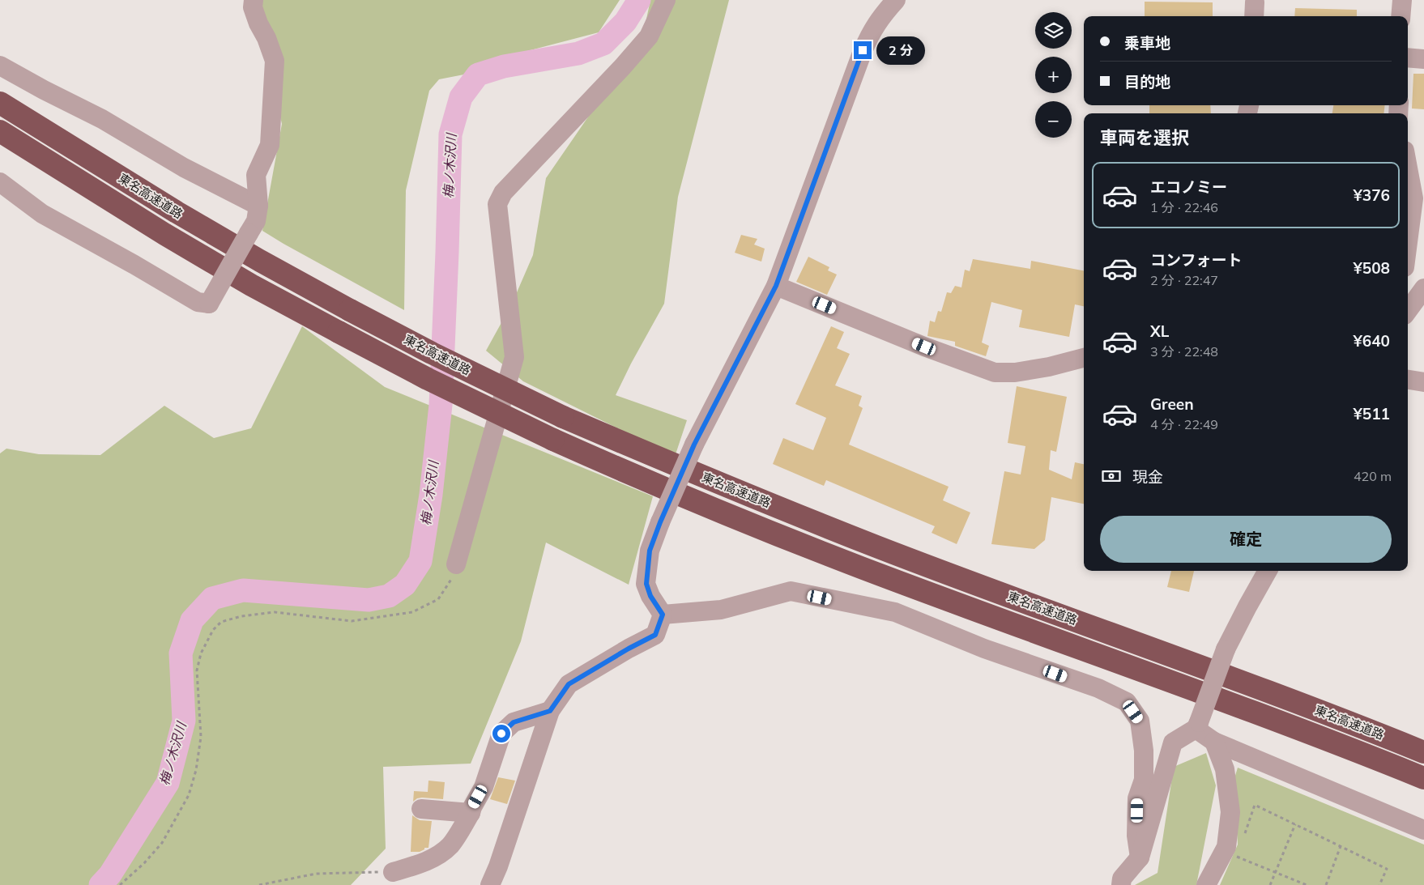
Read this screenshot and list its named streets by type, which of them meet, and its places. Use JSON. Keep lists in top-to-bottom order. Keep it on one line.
{"streets":{"highway":["東名高速道路"]},"water":["梅ノ木沢川"],"page":{"map_buttons":["+","−"],"banner":["乗車地","目的地"],"bubble":"2 分","heading":"車両を選択","list":[{"name":"エコノミー","note":"1 分 · 22:46","value":"¥376"},{"name":"コンフォート","note":"2 分 · 22:47","value":"¥508"},{"name":"XL","note":"3 分 · 22:48","value":"¥640"},{"name":"Green","note":"4 分 · 22:49","value":"¥511"}],"pay":["現金","420 m"],"buttons":"確定"}}
